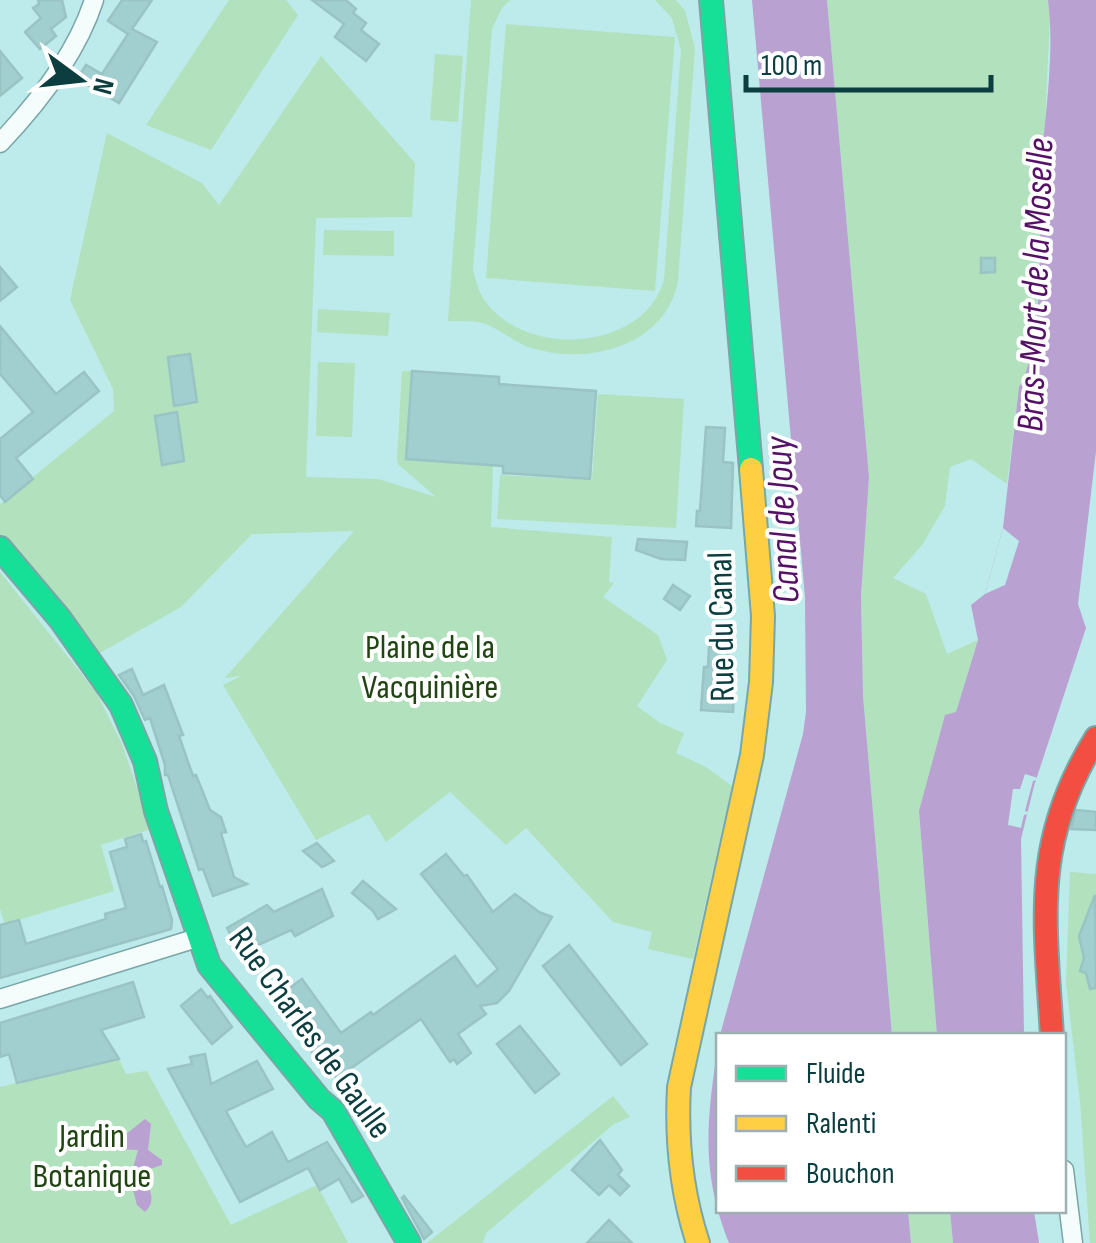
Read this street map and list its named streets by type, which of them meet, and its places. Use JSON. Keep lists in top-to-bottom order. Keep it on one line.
{"streets":{"street":["Rue du Canal","Rue Charles de Gaulle"]},"water":["Bras-Mort de la Moselle","Canal de Jouy"],"parks":["Plaine de la Vacquinière","Jardin Botanique"],"legend":["Fluide","Ralenti","Bouchon"],"scale_bar":"100 m","north":"right"}
